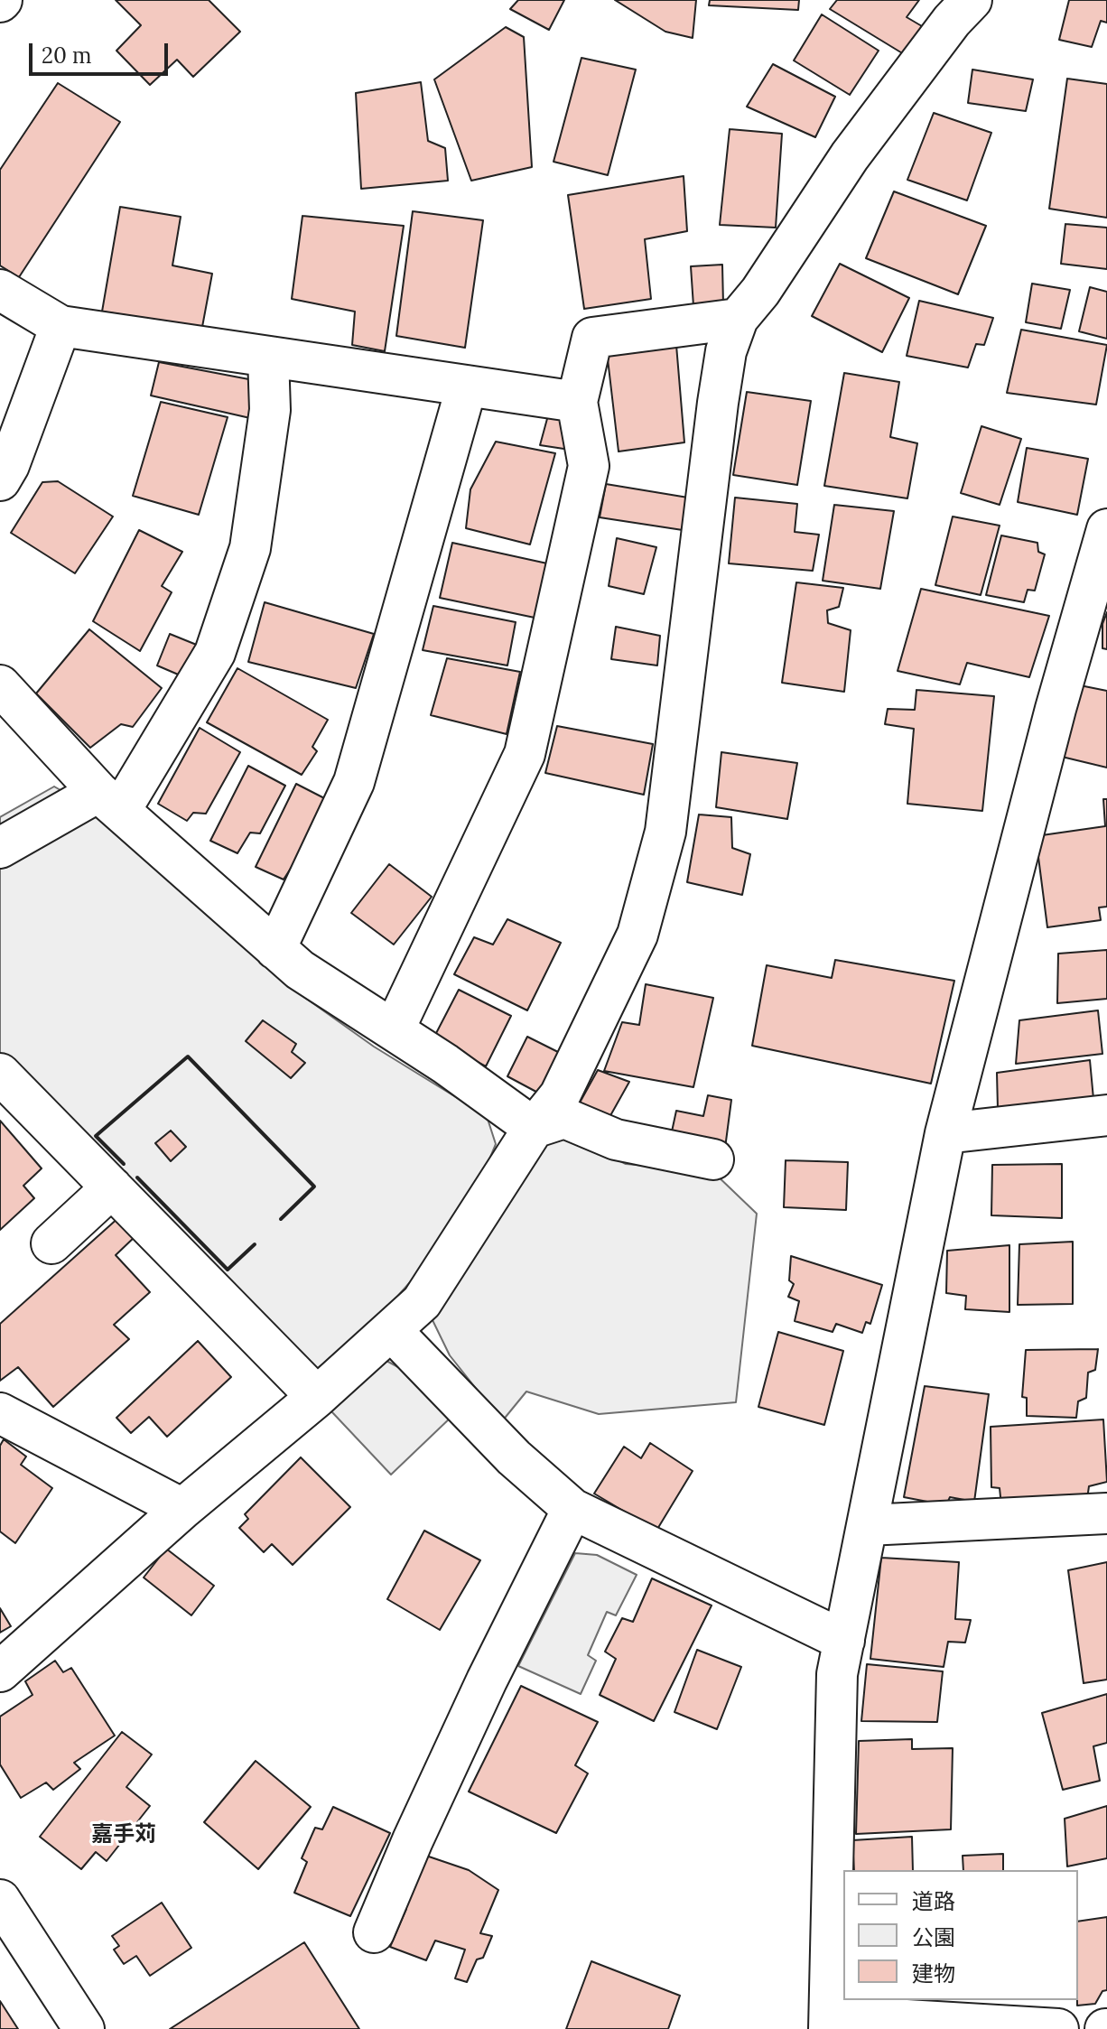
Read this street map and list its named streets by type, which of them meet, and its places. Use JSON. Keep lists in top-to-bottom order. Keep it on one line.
{"districts":["嘉手苅"],"legend":["道路","公園","建物"],"scale_bar":"20 m"}
